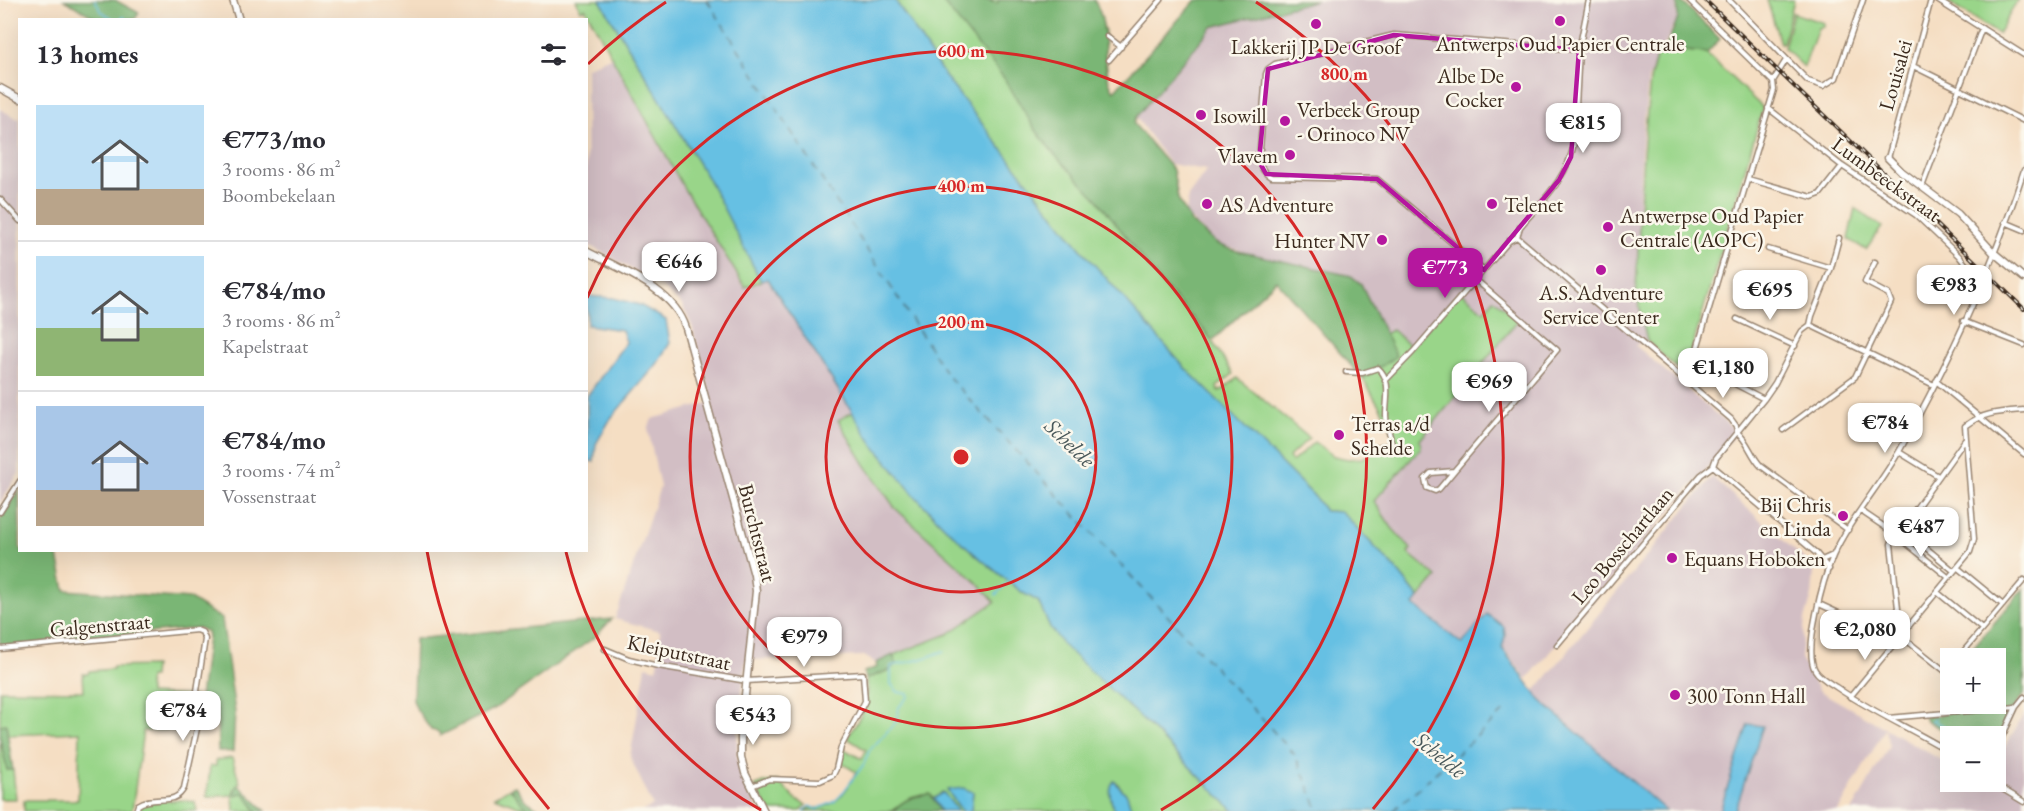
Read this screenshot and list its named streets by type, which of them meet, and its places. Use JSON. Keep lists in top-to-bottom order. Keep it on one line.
{"streets":{"main road":["Burchtstraat"],"street":["Louisalei","Lumbeeckstraat","Leo Bosschartlaan","Galgenstraat","Kleiputstraat"]},"crossings":[["Burchtstraat","Kleiputstraat"]],"water":["Schelde"],"places":["Antwerps Oud Papier Centrale","Lakkerij JP De Groof","Albe De Cocker","Isowill","Verbeek Group - Orinoco NV","Vlavem","AS Adventure","Telenet","Antwerpse Oud Papier Centrale (AOPC)","Hunter NV","A.S. Adventure Service Center","Terras a/d Schelde","Bij Chris en Linda","Equans Hoboken","300 Tonn Hall"],"page":{"heading":"13 homes","list":[{"name":"€773/mo","note":"3 rooms · 86 m² · Boombekelaan"},{"name":"€784/mo","note":"3 rooms · 86 m² · Kapelstraat"},{"name":"€784/mo","note":"3 rooms · 74 m² · Vossenstraat"}],"price":["€815","€646","€773","€983","€695","€1,180","€969","€784","€487","€2,080","€979","€784","€543"],"map_buttons":["+","−"]},"rings":["600 m","800 m","400 m","200 m"]}
